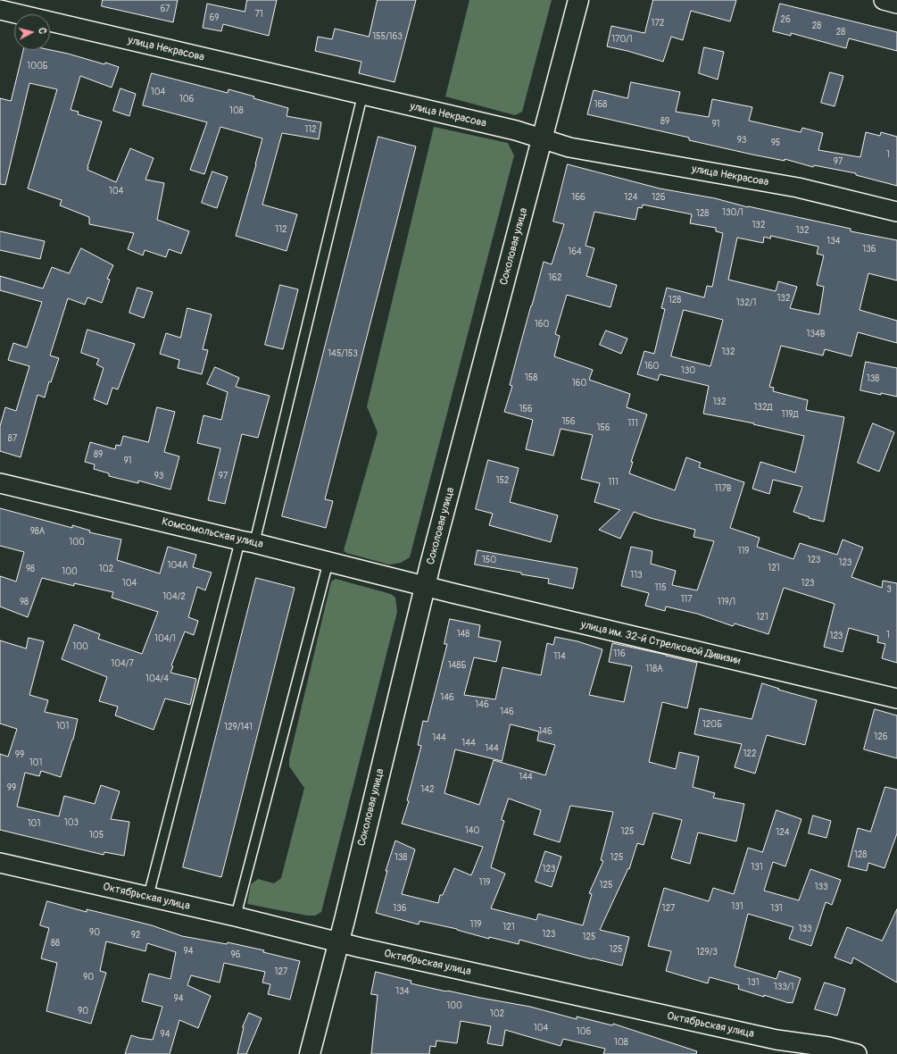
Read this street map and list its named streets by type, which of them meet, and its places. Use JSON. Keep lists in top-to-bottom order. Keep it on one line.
{"streets":{"main road":["Соколовая улица"],"street":["улица Некрасова","Комсомольская улица","улица им. 32-й Стрелковой Дивизии","Октябрьская улица"]},"crossings":[["улица Некрасова","Соколовая улица"],["Соколовая улица","Комсомольская улица"],["Соколовая улица","улица им. 32-й Стрелковой Дивизии"],["Соколовая улица","Октябрьская улица"],["Комсомольская улица","улица им. 32-й Стрелковой Дивизии"]],"house_numbers":["67","71","69","26","172","28","28","155/163","170/1","100Б","104","106","168","108","89","91","112","93","95","1","97","104","166","124","126","130/1","128","132","112","132","134","136","164","162","132","128","132/1","160","134В","132","145/153","160","130","158","138","160","132","132Д","156","119Д","156","111","156","87","89","91","93","97","152","111","117В","98А","100","119","150","123","123","104А","121","98","102","100","113","104","123","115","3","104/2","117","98","119/1","121","148","1","123","104/1","100","116","114","104/7","148Б","118А","104/4","146","146","146","120Б","101","129/141","146","126","144","144","144","122","99","101","144","99","142","103","101","140","125","124","105","128","138","125","131","123","119","125","133","131","136","127","131","119","121","133","90","123","92","125","88","125","94","129/3","96","127","90","131","133/1","134","94","100","90","102","104","106","94","108"],"north":"right"}
